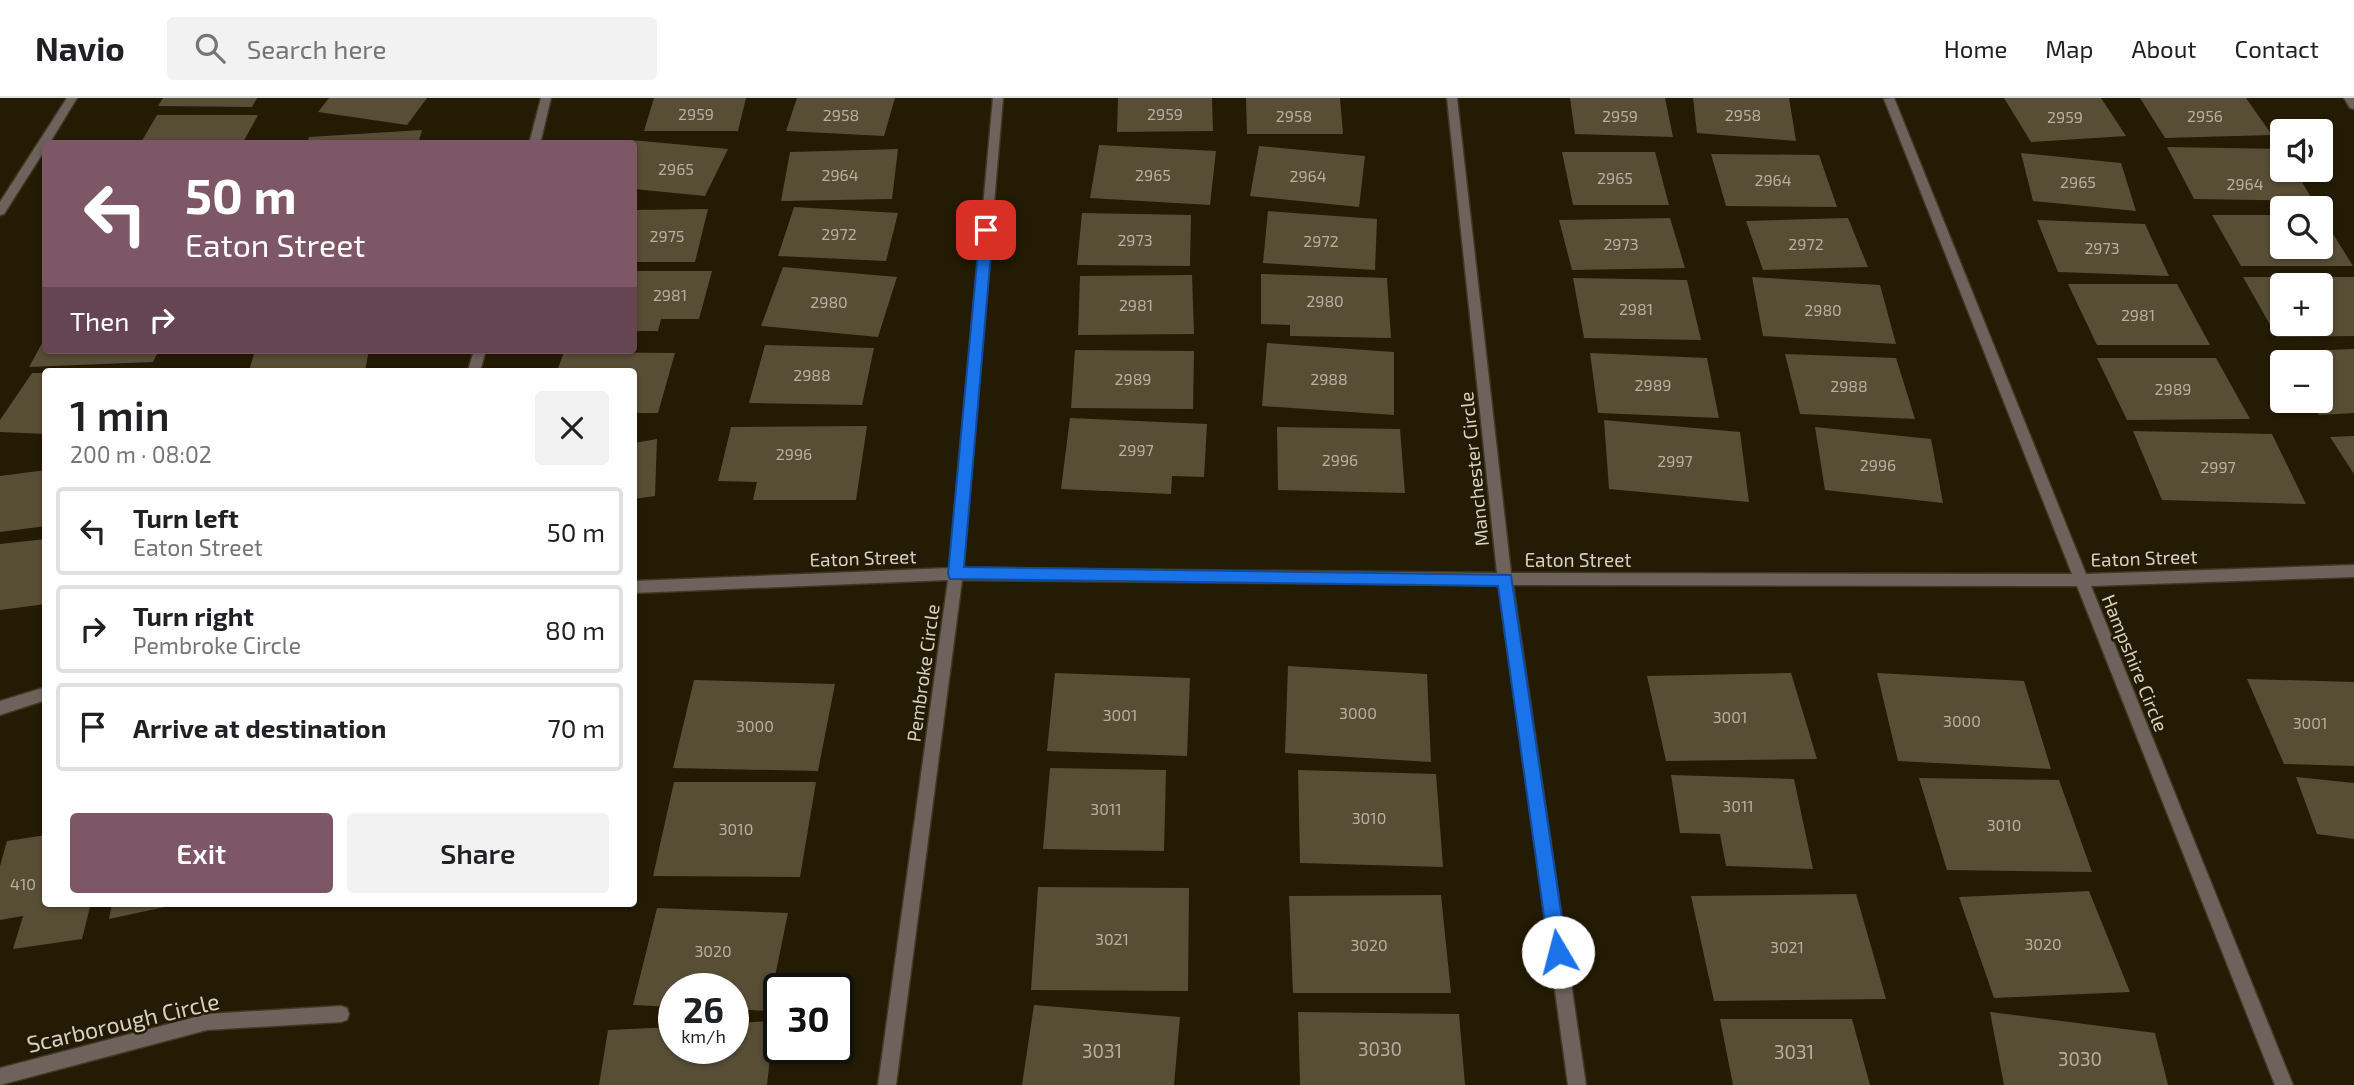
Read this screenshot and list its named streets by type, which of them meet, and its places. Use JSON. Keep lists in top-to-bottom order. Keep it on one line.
{"streets":{"street":["Manchester Circle","Eaton Street","Hampshire Circle","Pembroke Circle","Scarborough Circle"]},"crossings":[["Manchester Circle","Eaton Street"],["Eaton Street","Hampshire Circle"],["Eaton Street","Pembroke Circle"]],"house_numbers":["2959","2959","2958","2958","2958","2959","2956","2959","2965","2964","2965","2964","2965","2964","2965","2964","2972","2975","2973","2972","2973","2972","2973","2981","2980","2980","2981","2981","2980","2981","2988","2989","2988","2989","2988","2989","2997","2996","2996","2997","2996","2997","3000","3001","3001","3000","3001","3000","3011","3011","3010","3010","3010","410","3021","3020","3020","3021","3020","3030","3031","3031","3030"],"page":{"header":"Navio","search":"Search here","nav":["Home","Map","About","Contact"],"map_buttons":["+","−"],"turn":["50 m","Eaton Street"],"then":"Then","heading":["1 min","200 m · 08:02"],"list":[{"name":"Turn left","note":"Eaton Street","value":"50 m"},{"name":"Turn right","note":"Pembroke Circle","value":"80 m"},{"name":"Arrive at destination","value":"70 m"}],"buttons":["Exit","Share"],"speed":"26 km/h","limit":"30"}}
